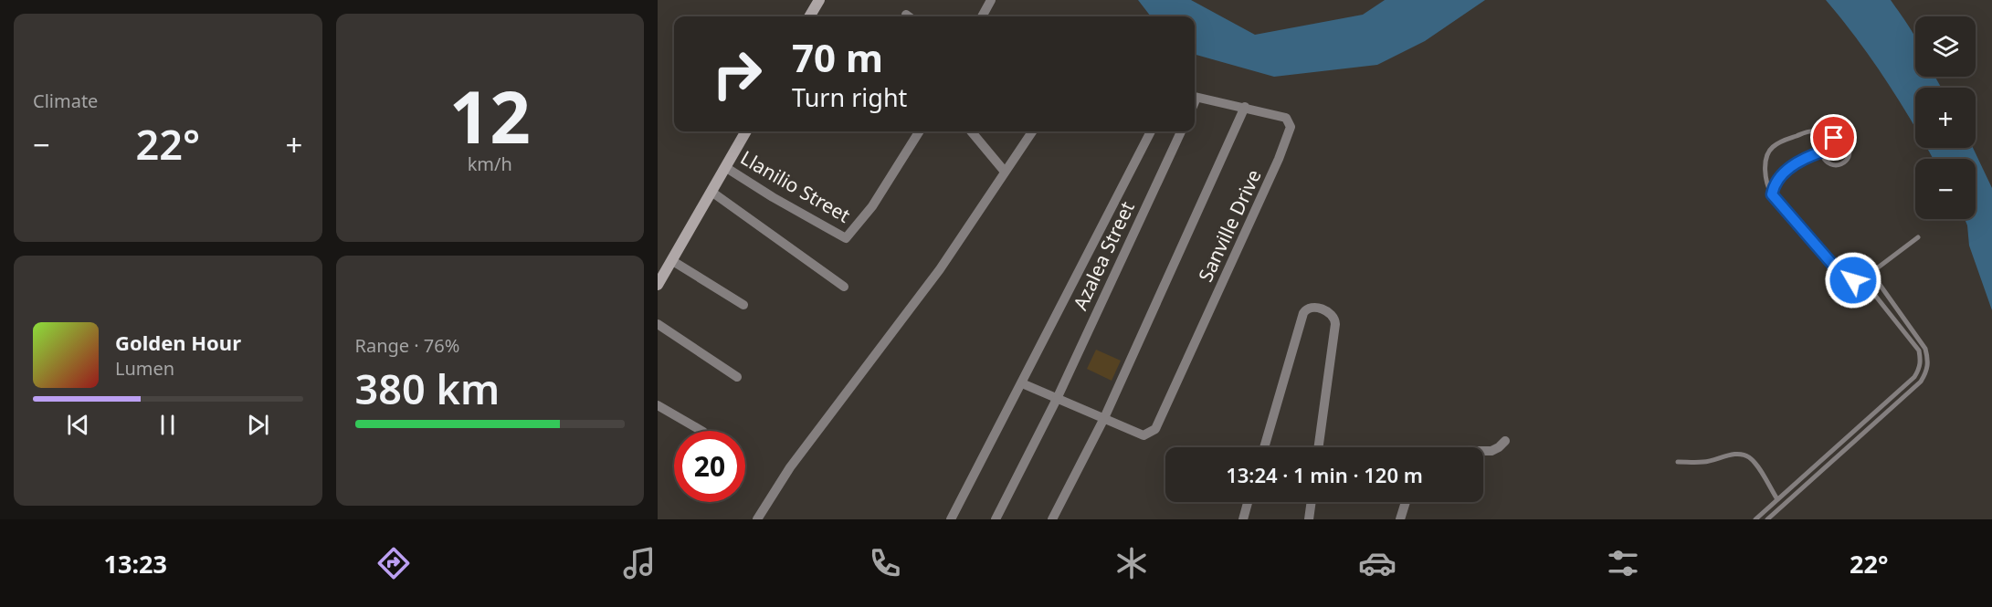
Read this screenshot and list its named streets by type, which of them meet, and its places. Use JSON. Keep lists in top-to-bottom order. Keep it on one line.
{"streets":{"street":["Llanilio Street","Sanville Drive","Azalea Street"]},"page":{"tile":["Climate",["12","km/h"],["Range · 76%","380 km"]],"map_buttons":["+","−"],"turn":["70 m","Turn right"],"heat":["−","22°","+"],"song":["Golden Hour","Lumen"],"limit":"20","trip":"13:24 · 1 min · 120 m","tabs":["13:23","22°"]}}
